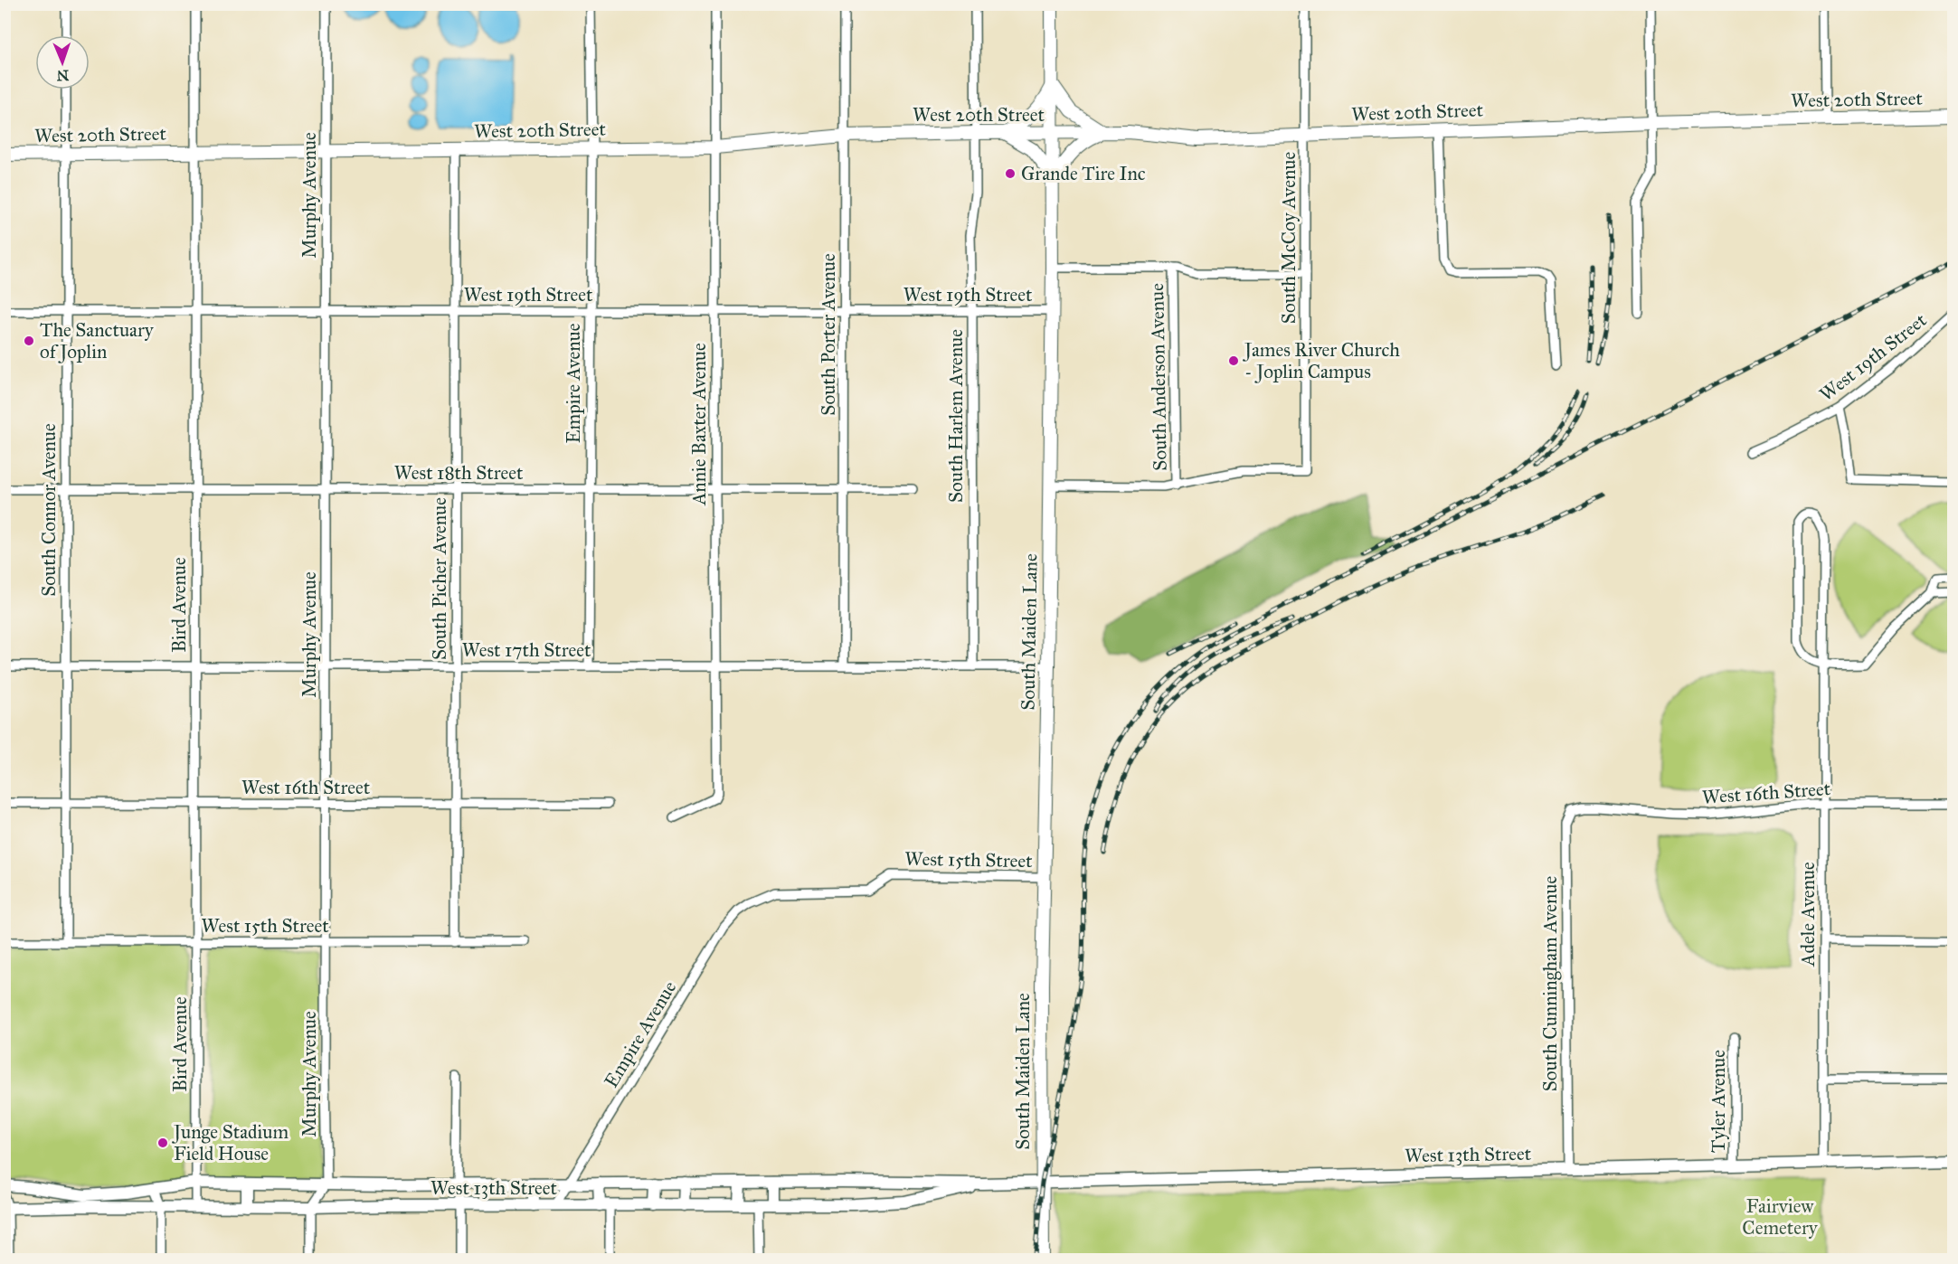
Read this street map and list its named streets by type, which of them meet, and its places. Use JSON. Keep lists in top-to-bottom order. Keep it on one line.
{"streets":{"main road":["West 20th Street","South Maiden Lane"],"street":["Murphy Avenue","South McCoy Avenue","West 19th Street","South Porter Avenue","South Anderson Avenue","Empire Avenue","South Harlem Avenue","Annie Baxter Avenue","West 18th Street","South Connor Avenue","South Picher Avenue","Bird Avenue","West 17th Street","West 16th Street","West 15th Street","Adele Avenue","South Cunningham Avenue","Tyler Avenue","West 13th Street"]},"crossings":[["West 20th Street","Murphy Avenue"],["West 20th Street","South McCoy Avenue"],["West 20th Street","South Porter Avenue"],["West 20th Street","Empire Avenue"],["West 20th Street","South Harlem Avenue"],["West 20th Street","Annie Baxter Avenue"],["West 20th Street","South Connor Avenue"],["West 20th Street","South Picher Avenue"],["West 20th Street","Bird Avenue"],["West 20th Street","South Maiden Lane"],["Murphy Avenue","West 19th Street"],["Murphy Avenue","West 18th Street"],["Murphy Avenue","West 17th Street"],["Murphy Avenue","West 16th Street"],["Murphy Avenue","West 15th Street"],["Murphy Avenue","West 13th Street"],["South McCoy Avenue","West 19th Street"],["South McCoy Avenue","South Anderson Avenue"],["West 19th Street","South Porter Avenue"],["West 19th Street","South Anderson Avenue"],["West 19th Street","Empire Avenue"],["West 19th Street","South Harlem Avenue"],["West 19th Street","Annie Baxter Avenue"],["West 19th Street","South Connor Avenue"],["West 19th Street","South Picher Avenue"],["West 19th Street","Bird Avenue"],["West 19th Street","South Maiden Lane"],["South Porter Avenue","West 18th Street"],["South Porter Avenue","West 17th Street"],["Empire Avenue","West 18th Street"],["Empire Avenue","West 17th Street"],["Empire Avenue","West 15th Street"],["Empire Avenue","West 13th Street"],["South Harlem Avenue","West 17th Street"],["Annie Baxter Avenue","West 18th Street"],["Annie Baxter Avenue","West 17th Street"],["West 18th Street","South Connor Avenue"],["West 18th Street","South Picher Avenue"],["West 18th Street","Bird Avenue"],["South Connor Avenue","West 17th Street"],["South Connor Avenue","West 16th Street"],["South Connor Avenue","West 15th Street"],["South Picher Avenue","West 17th Street"],["South Picher Avenue","West 16th Street"],["South Picher Avenue","West 15th Street"],["Bird Avenue","West 17th Street"],["Bird Avenue","West 16th Street"],["Bird Avenue","West 15th Street"],["Bird Avenue","West 13th Street"],["South Maiden Lane","West 17th Street"],["South Maiden Lane","West 15th Street"],["South Maiden Lane","West 13th Street"],["West 16th Street","Adele Avenue"],["West 16th Street","South Cunningham Avenue"],["Adele Avenue","West 13th Street"],["South Cunningham Avenue","West 13th Street"],["Tyler Avenue","West 13th Street"]],"parks":["Fairview Cemetery"],"places":["Grande Tire Inc","The Sanctuary of Joplin","James River Church - Joplin Campus","Junge Stadium Field House"],"north":"bottom"}
